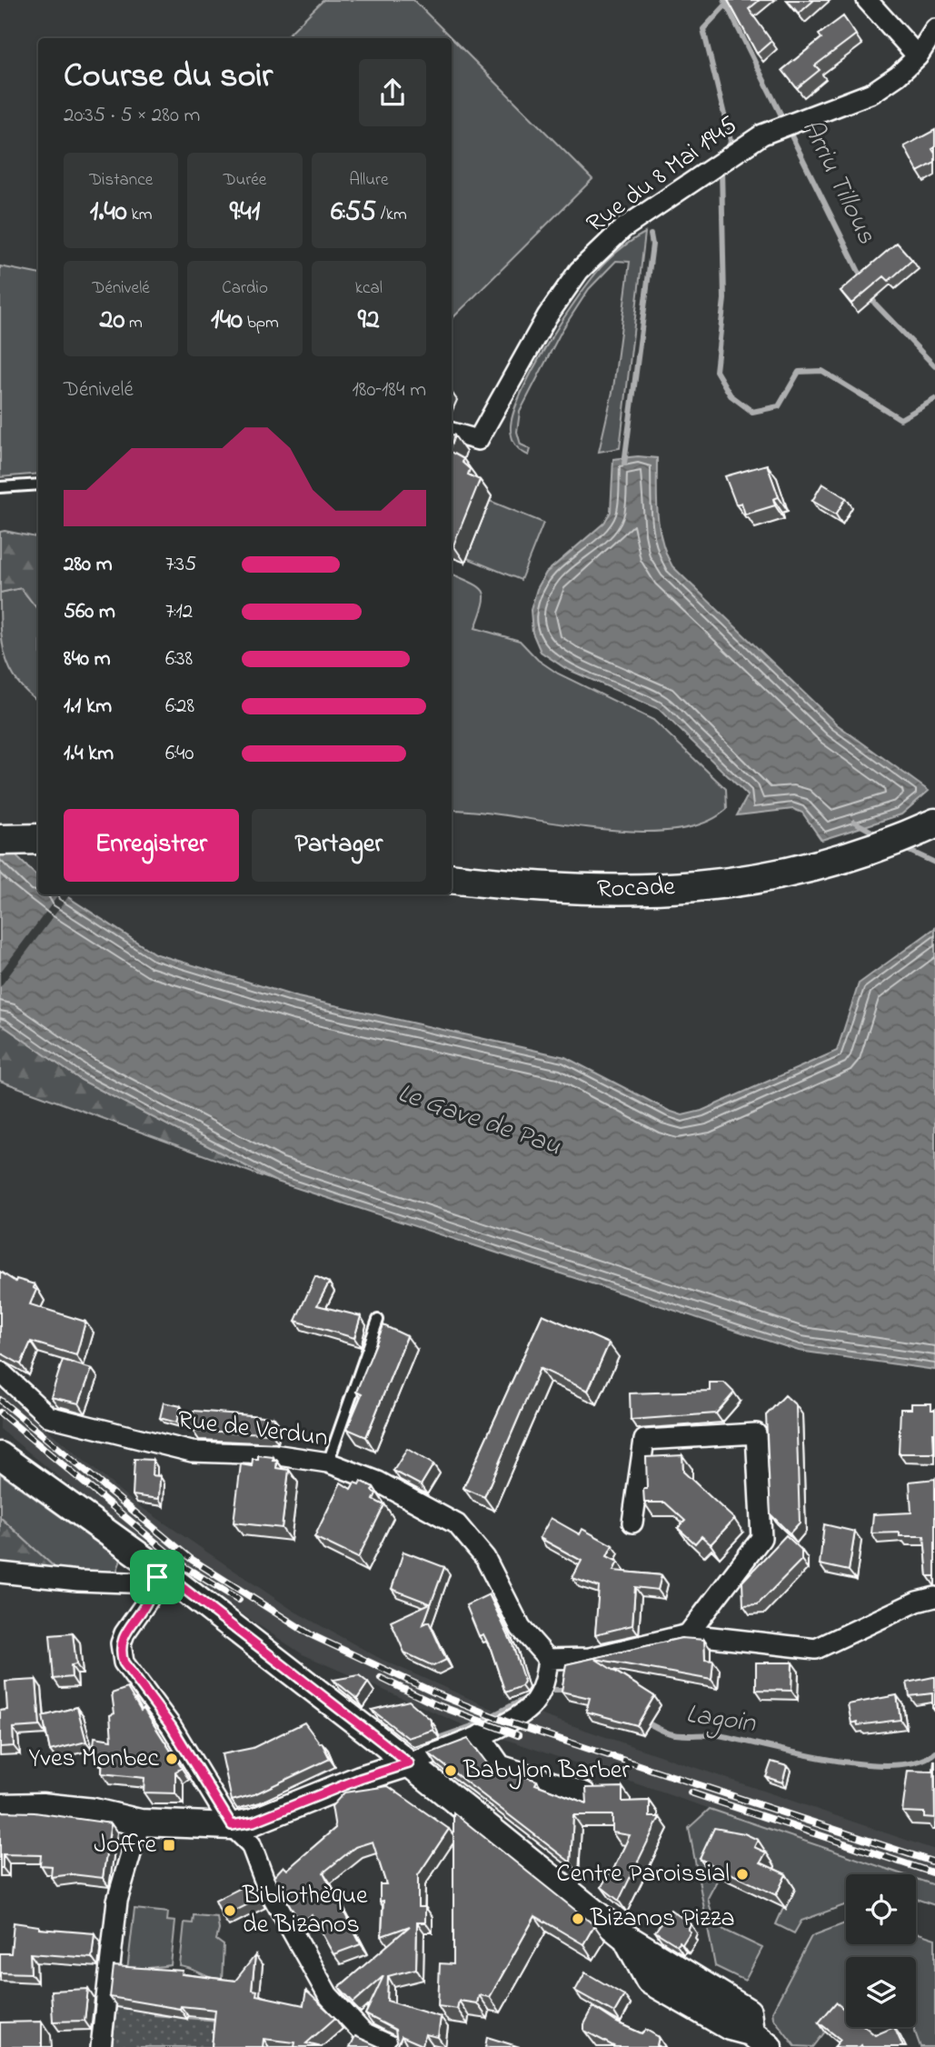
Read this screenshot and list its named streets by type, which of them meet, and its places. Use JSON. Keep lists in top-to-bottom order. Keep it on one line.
{"streets":{"main road":["Rocade"],"street":["Rue du 8 Mai 1945","Rue de Verdun"]},"water":["Arriu Tillous","Le Gave de Pau","Lagoin"],"places":{"other":["Yves Monbec","Babylon Barber","Centre Paroissial","Bibliothèque de Bizanos","Bizanos Pizza"],"transit":["Joffre"]},"page":{"heading":["Course du soir","20:35 · 5 × 280 m"],"stats":[["Distance","1.40 km"],["Durée","9:41"],["Allure","6:55 /km"],["Dénivelé","20 m"],["Cardio","140 bpm"],["kcal","92"]],"chart":["Dénivelé","180–184 m"],"list":[{"name":"280 m","note":"7:35"},{"name":"560 m","note":"7:12"},{"name":"840 m","note":"6:38"},{"name":"1.1 km","note":"6:28"},{"name":"1.4 km","note":"6:40"}],"buttons":["Enregistrer","Partager"]}}
